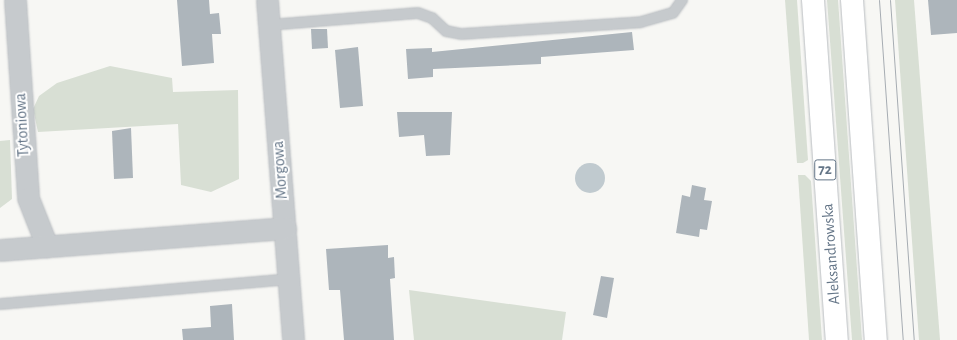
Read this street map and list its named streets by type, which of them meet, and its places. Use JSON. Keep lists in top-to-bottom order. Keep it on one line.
{"streets":{"main road":["72","Aleksandrowska"],"street":["Tytoniowa","Morgowa"]}}
